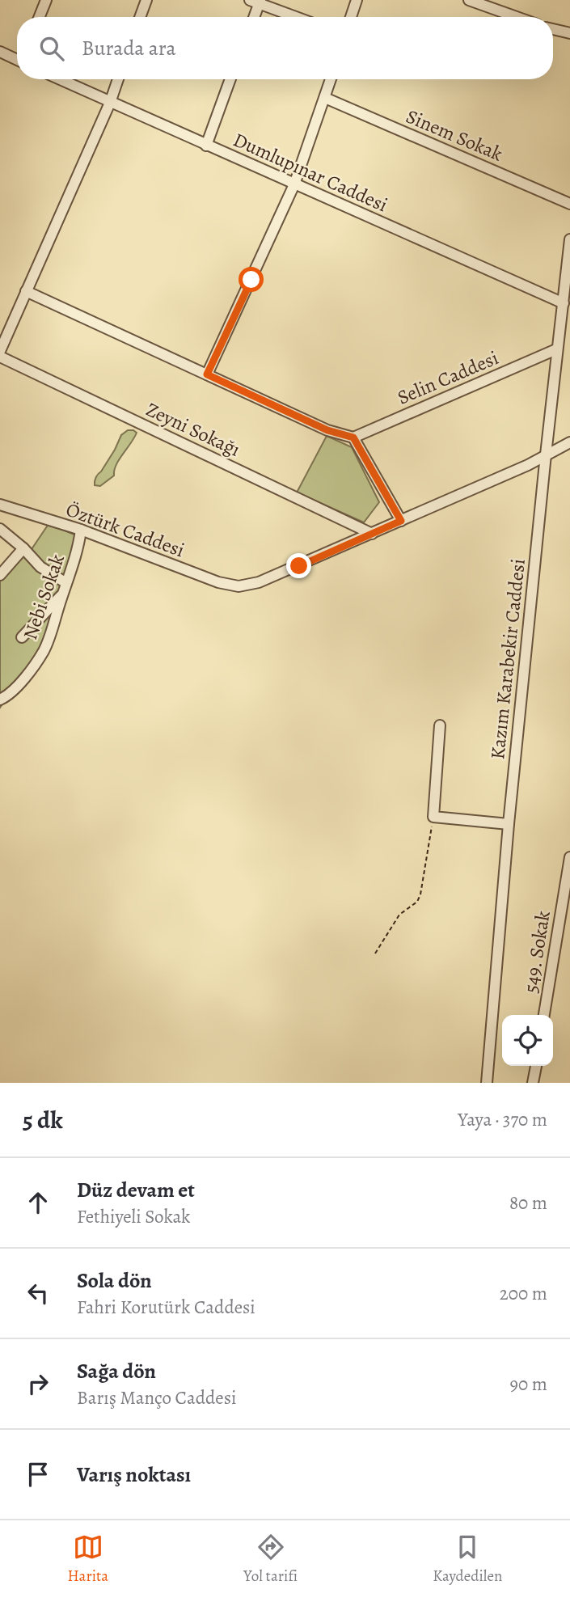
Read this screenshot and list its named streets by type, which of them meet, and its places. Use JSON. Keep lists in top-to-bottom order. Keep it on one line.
{"streets":{"street":["Sinem Sokak","Dumlupınar Caddesi","Selin Caddesi","Zeyni Sokağı","Öztürk Caddesi","Nebi Sokak","Kazım Karabekir Caddesi","549. Sokak"]},"crossings":[["Dumlupınar Caddesi","Kazım Karabekir Caddesi"],["Selin Caddesi","Kazım Karabekir Caddesi"],["Zeyni Sokağı","Öztürk Caddesi"],["Öztürk Caddesi","Nebi Sokak"]],"page":{"search":"Burada ara","heading":["5 dk","Yaya · 370 m"],"list":[["Düz devam et","Fethiyeli Sokak","80 m"],["Sola dön","Fahri Korutürk Caddesi","200 m"],["Sağa dön","Barış Manço Caddesi","90 m"],"Varış noktası"],"nav":["Harita","Yol tarifi","Kaydedilen"]}}
